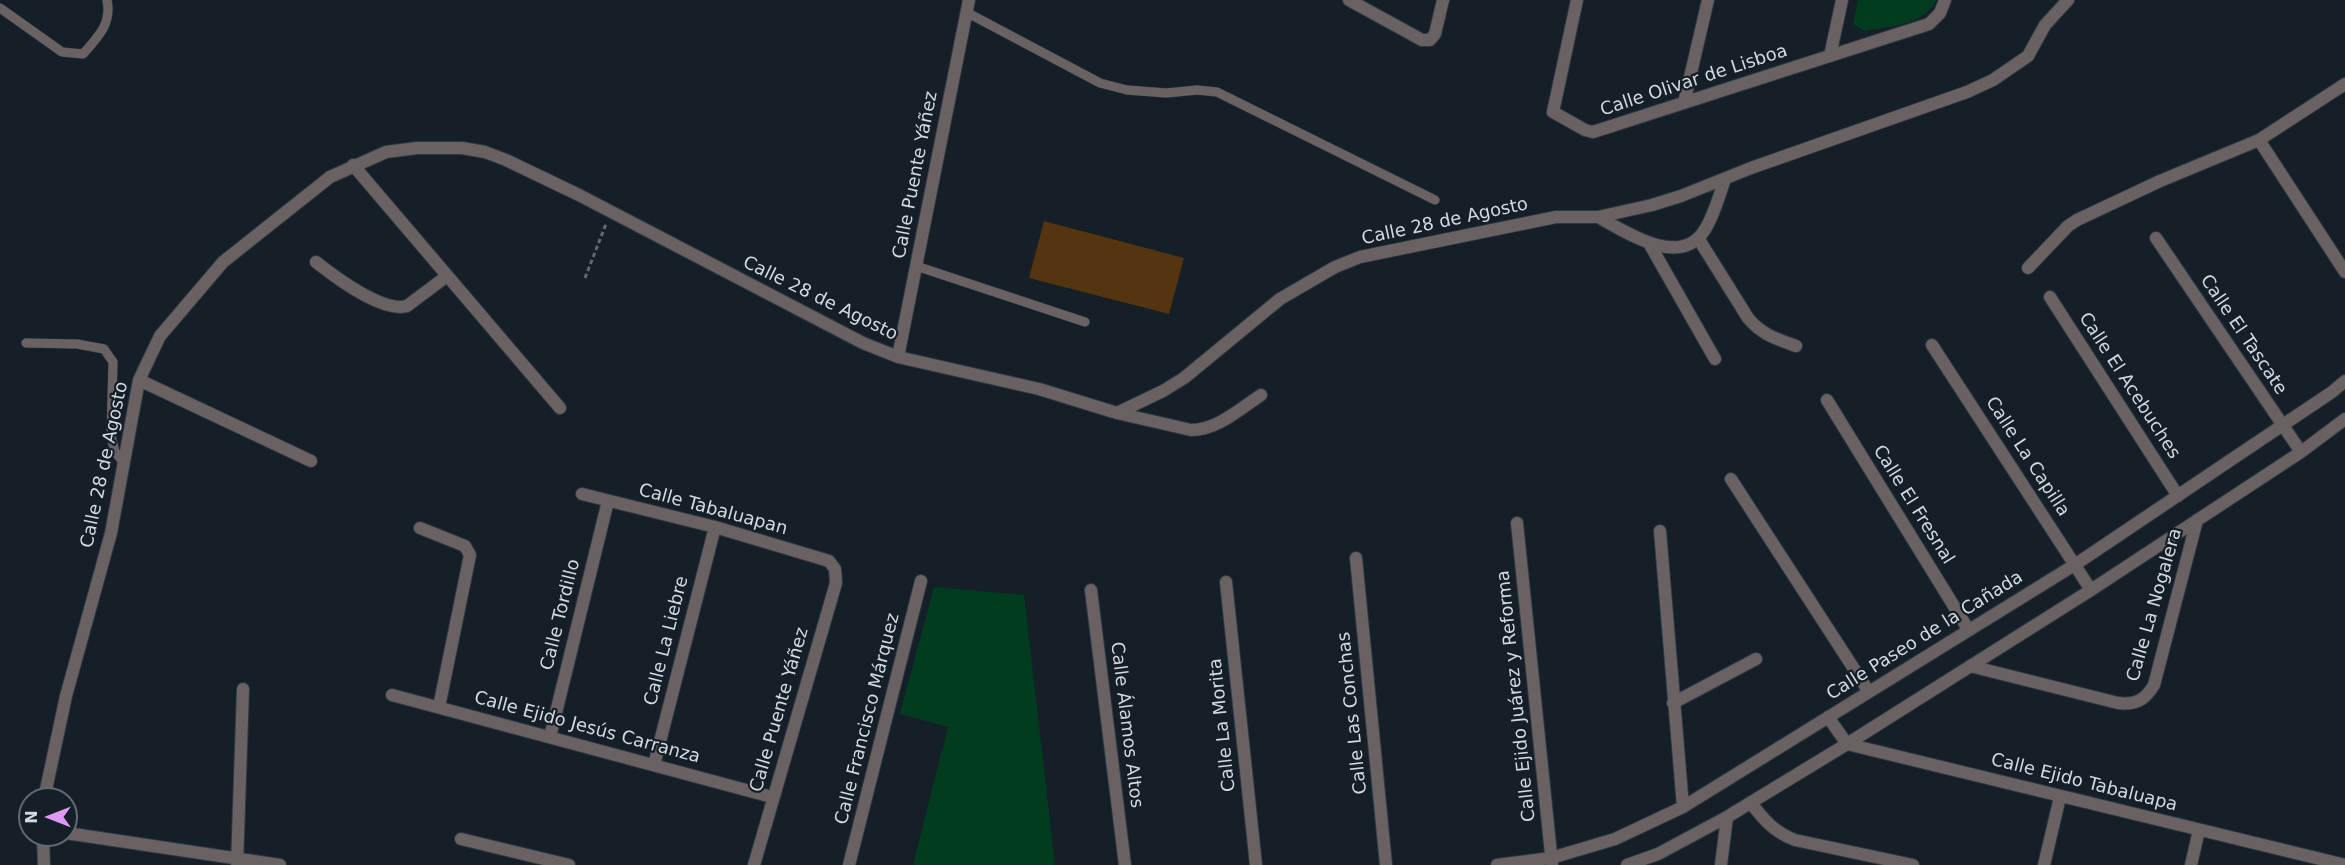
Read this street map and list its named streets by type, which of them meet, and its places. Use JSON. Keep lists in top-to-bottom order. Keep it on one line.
{"streets":{"street":["Calle Olivar de Lisboa","Calle Puente Yáñez","Calle 28 de Agosto","Calle El Tascate","Calle El Acebuches","Calle La Capilla","Calle El Fresnal","Calle Tabaluapan","Calle La Nogalera","Calle Tordillo","Calle Paseo de la Cañada","Calle La Liebre","Calle Ejido Juárez y Reforma","Calle Las Conchas","Calle Francisco Márquez","Calle Álamos Altos","Calle La Morita","Calle Ejido Jesús Carranza","Calle Ejido Tabaluapa"]},"crossings":[["Calle Puente Yáñez","Calle 28 de Agosto"],["Calle Puente Yáñez","Calle Tabaluapan"],["Calle Puente Yáñez","Calle Ejido Jesús Carranza"],["Calle El Tascate","Calle Paseo de la Cañada"],["Calle El Acebuches","Calle Paseo de la Cañada"],["Calle La Capilla","Calle Paseo de la Cañada"],["Calle El Fresnal","Calle Paseo de la Cañada"],["Calle Tabaluapan","Calle Tordillo"],["Calle Tabaluapan","Calle La Liebre"],["Calle Tordillo","Calle Ejido Jesús Carranza"],["Calle Paseo de la Cañada","Calle Ejido Juárez y Reforma"],["Calle La Liebre","Calle Ejido Jesús Carranza"]],"north":"left"}
